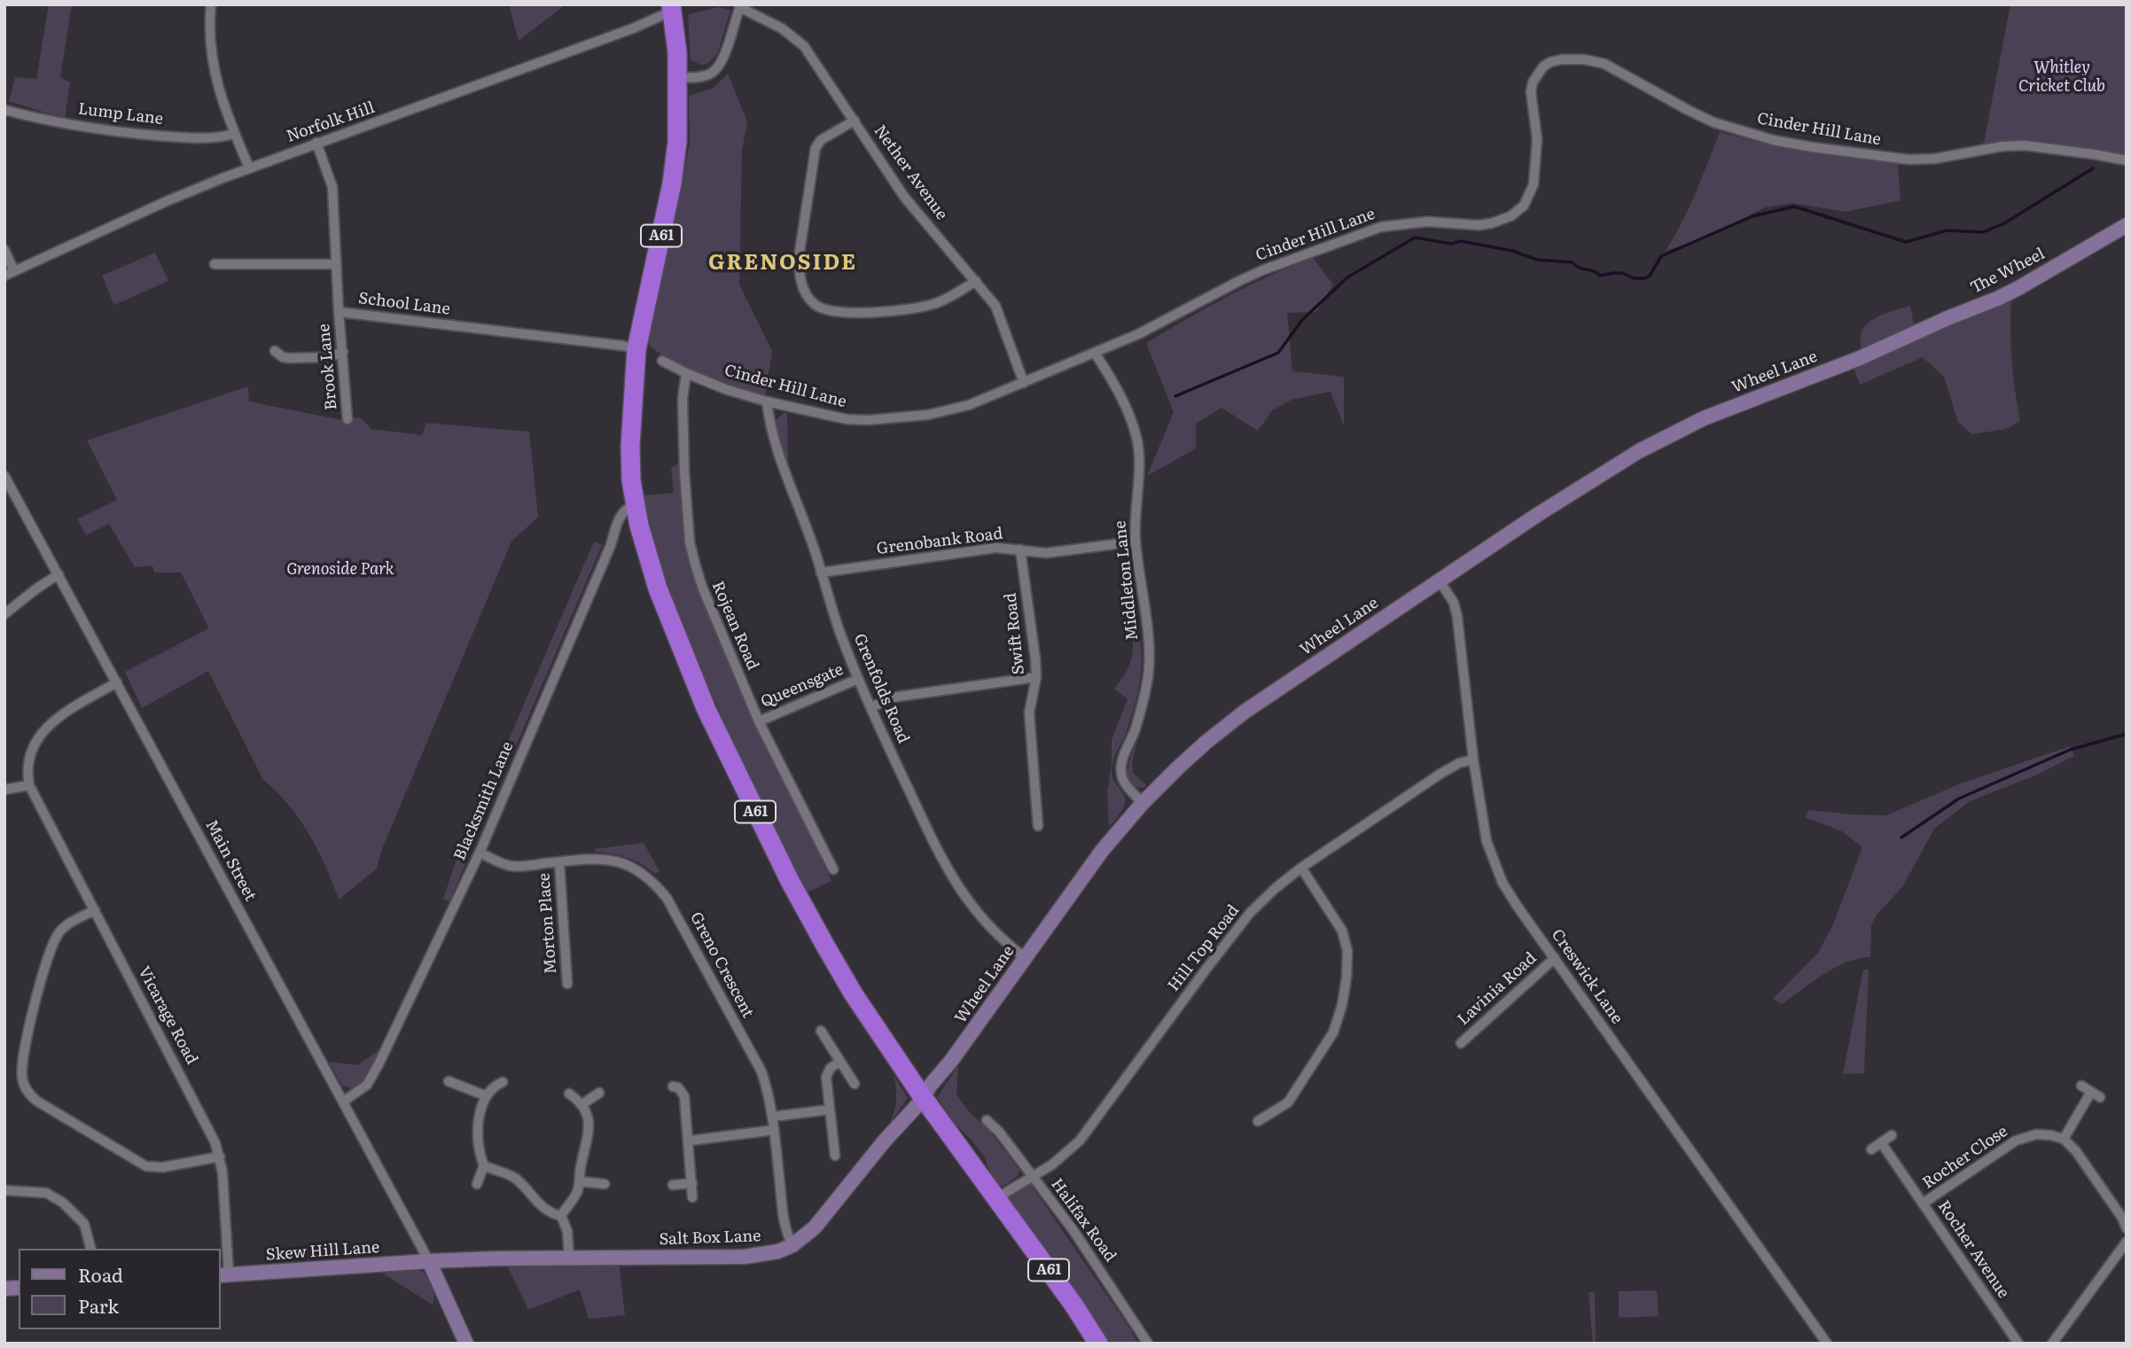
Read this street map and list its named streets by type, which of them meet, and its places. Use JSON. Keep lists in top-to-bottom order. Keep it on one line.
{"streets":{"highway":["A61"],"street":["Lump Lane","Norfolk Hill","Cinder Hill Lane","Nether Avenue","The Wheel","School Lane","Brook Lane","Wheel Lane","Grenobank Road","Middleton Lane","Rojean Road","Swift Road","Queensgate","Grenfolds Road","Blacksmith Lane","Main Street","Morton Place","Hill Top Road","Greno Crescent","Creswick Lane","Lavinia Road","Vicarage Road","Rocher Close","Halifax Road","Salt Box Lane","Rocher Avenue","Skew Hill Lane"]},"crossings":[["Norfolk Hill","A61"],["Norfolk Hill","School Lane"],["Cinder Hill Lane","Nether Avenue"],["Cinder Hill Lane","Middleton Lane"],["Cinder Hill Lane","Rojean Road"],["Cinder Hill Lane","Grenfolds Road"],["A61","School Lane"],["A61","Wheel Lane"],["A61","Blacksmith Lane"],["A61","Hill Top Road"],["A61","Salt Box Lane"],["The Wheel","Wheel Lane"],["School Lane","Brook Lane"],["Wheel Lane","Middleton Lane"],["Wheel Lane","Grenfolds Road"],["Wheel Lane","Creswick Lane"],["Wheel Lane","Salt Box Lane"],["Grenobank Road","Middleton Lane"],["Grenobank Road","Swift Road"],["Grenobank Road","Grenfolds Road"],["Rojean Road","Queensgate"],["Queensgate","Grenfolds Road"],["Blacksmith Lane","Main Street"],["Blacksmith Lane","Greno Crescent"],["Main Street","Vicarage Road"],["Main Street","Salt Box Lane"],["Main Street","Skew Hill Lane"],["Morton Place","Greno Crescent"],["Hill Top Road","Creswick Lane"],["Hill Top Road","Halifax Road"],["Greno Crescent","Salt Box Lane"],["Creswick Lane","Lavinia Road"],["Vicarage Road","Skew Hill Lane"],["Rocher Close","Rocher Avenue"],["Salt Box Lane","Skew Hill Lane"]],"districts":["GRENOSIDE"],"parks":["Whitley Cricket Club","Grenoside Park"],"legend":["Road","Park"]}
